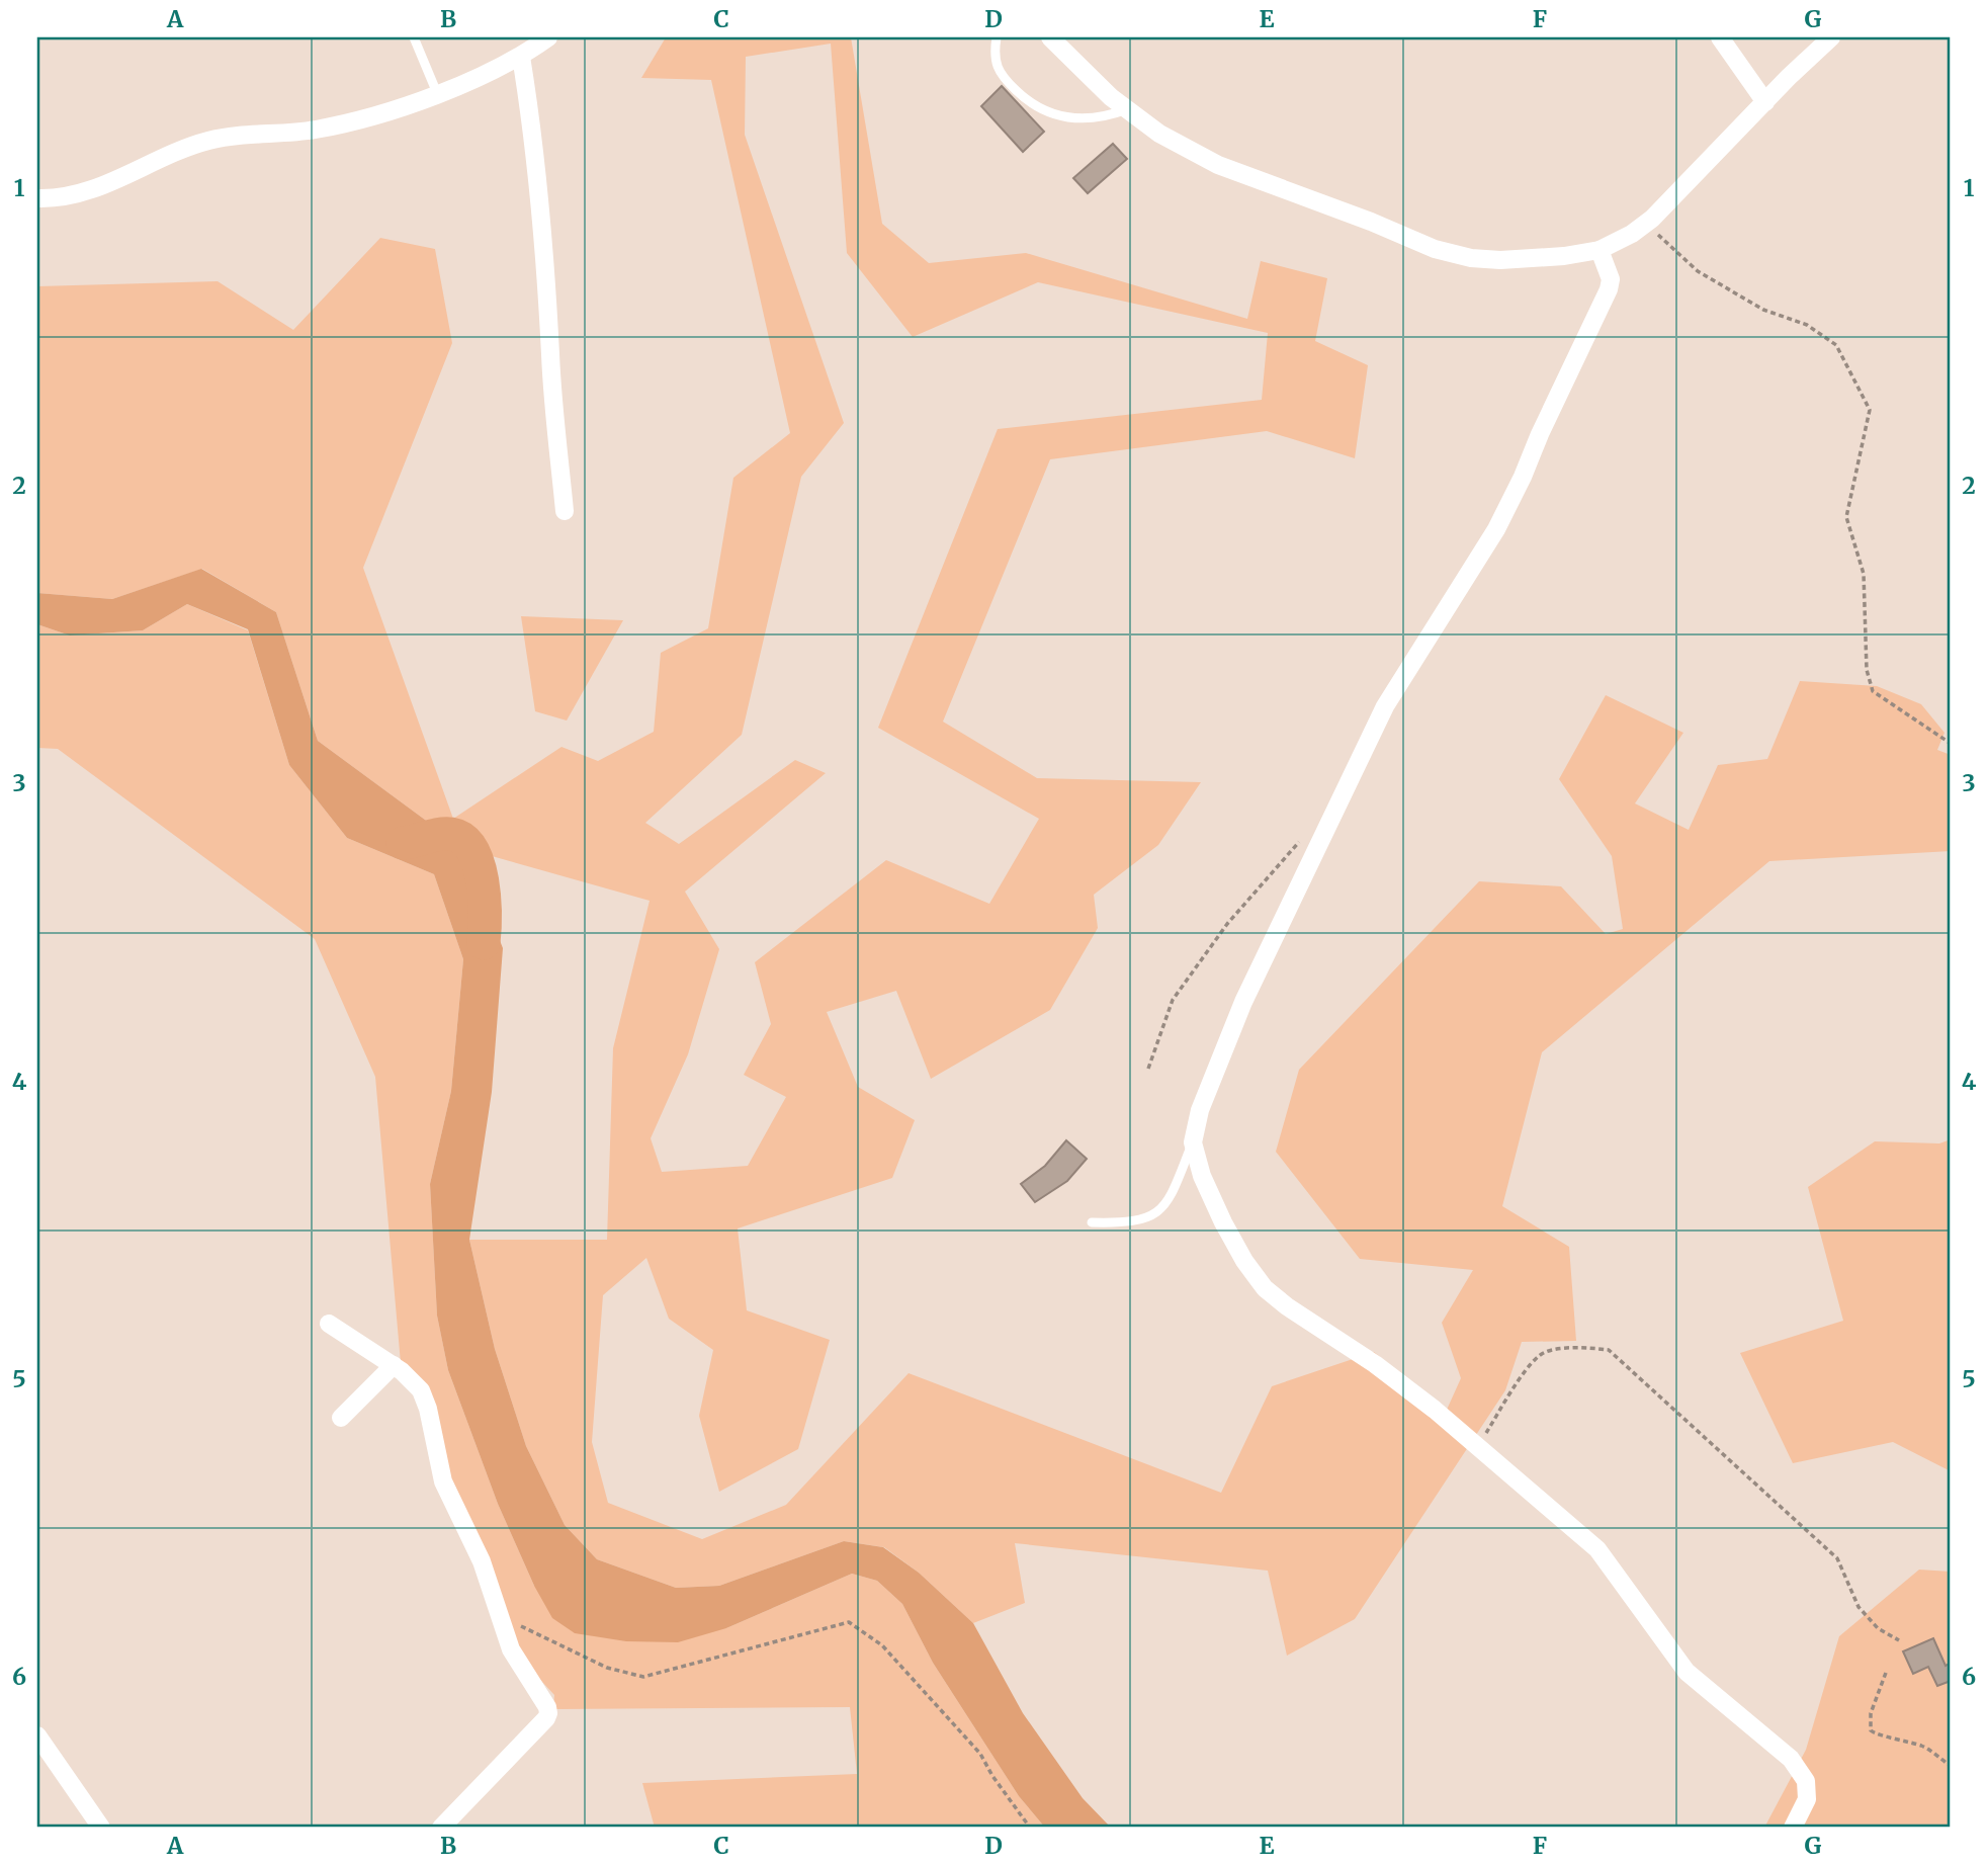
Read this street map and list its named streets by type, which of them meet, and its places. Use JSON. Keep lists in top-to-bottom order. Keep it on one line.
{"grid":{"columns":["A","B","C","D","E","F","G"],"rows":["1","2","3","4","5","6"]}}
